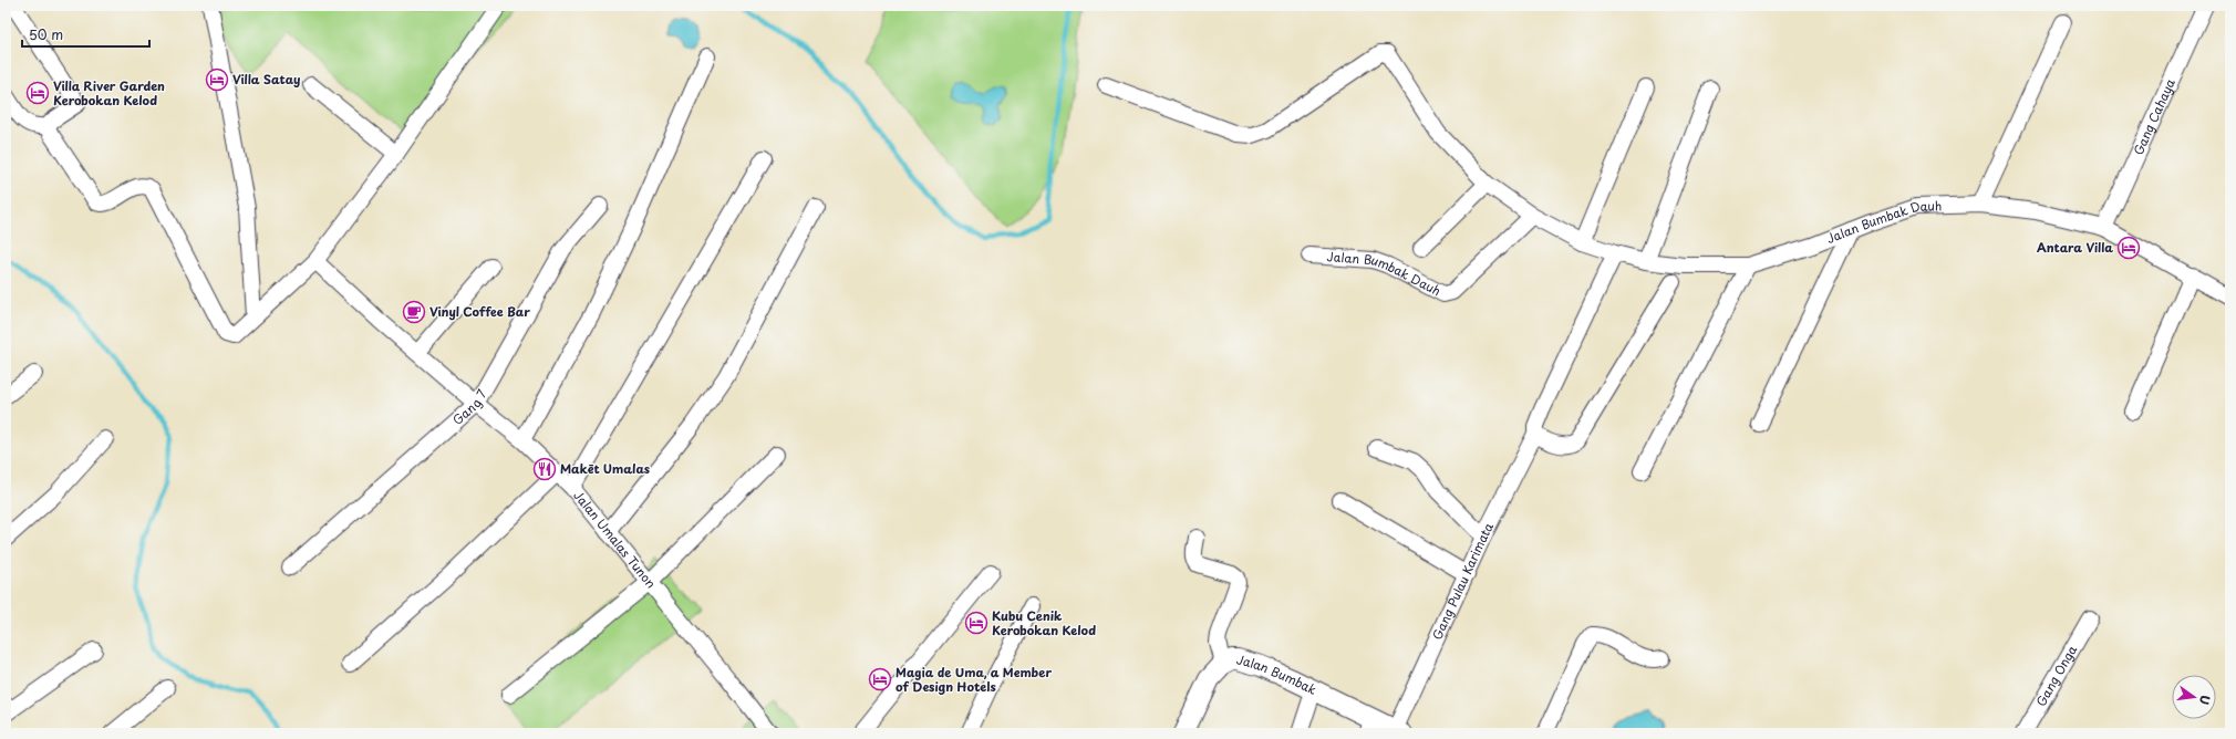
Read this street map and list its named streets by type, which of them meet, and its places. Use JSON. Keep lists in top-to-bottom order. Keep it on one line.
{"streets":{"street":["Gang Cahaya","Jalan Bumbak Dauh","Gang 7","Jalan Umalas Tunon","Gang Pulau Karimata","Gang Onga","Jalan Bumbak"]},"crossings":[["Gang Cahaya","Jalan Bumbak Dauh"],["Jalan Bumbak Dauh","Gang Pulau Karimata"],["Gang 7","Jalan Umalas Tunon"],["Gang Pulau Karimata","Jalan Bumbak"]],"places":{"hotel":["Villa Satay","Villa River Garden Kerobokan Kelod","Antara Villa","Kubu Cenik Kerobokan Kelod","Magia de Uma, a Member of Design Hotels"],"cafe":["Vinyl Coffee Bar"],"restaurant":["Makēt Umalas"]},"scale_bar":"50 m","north":"right"}
